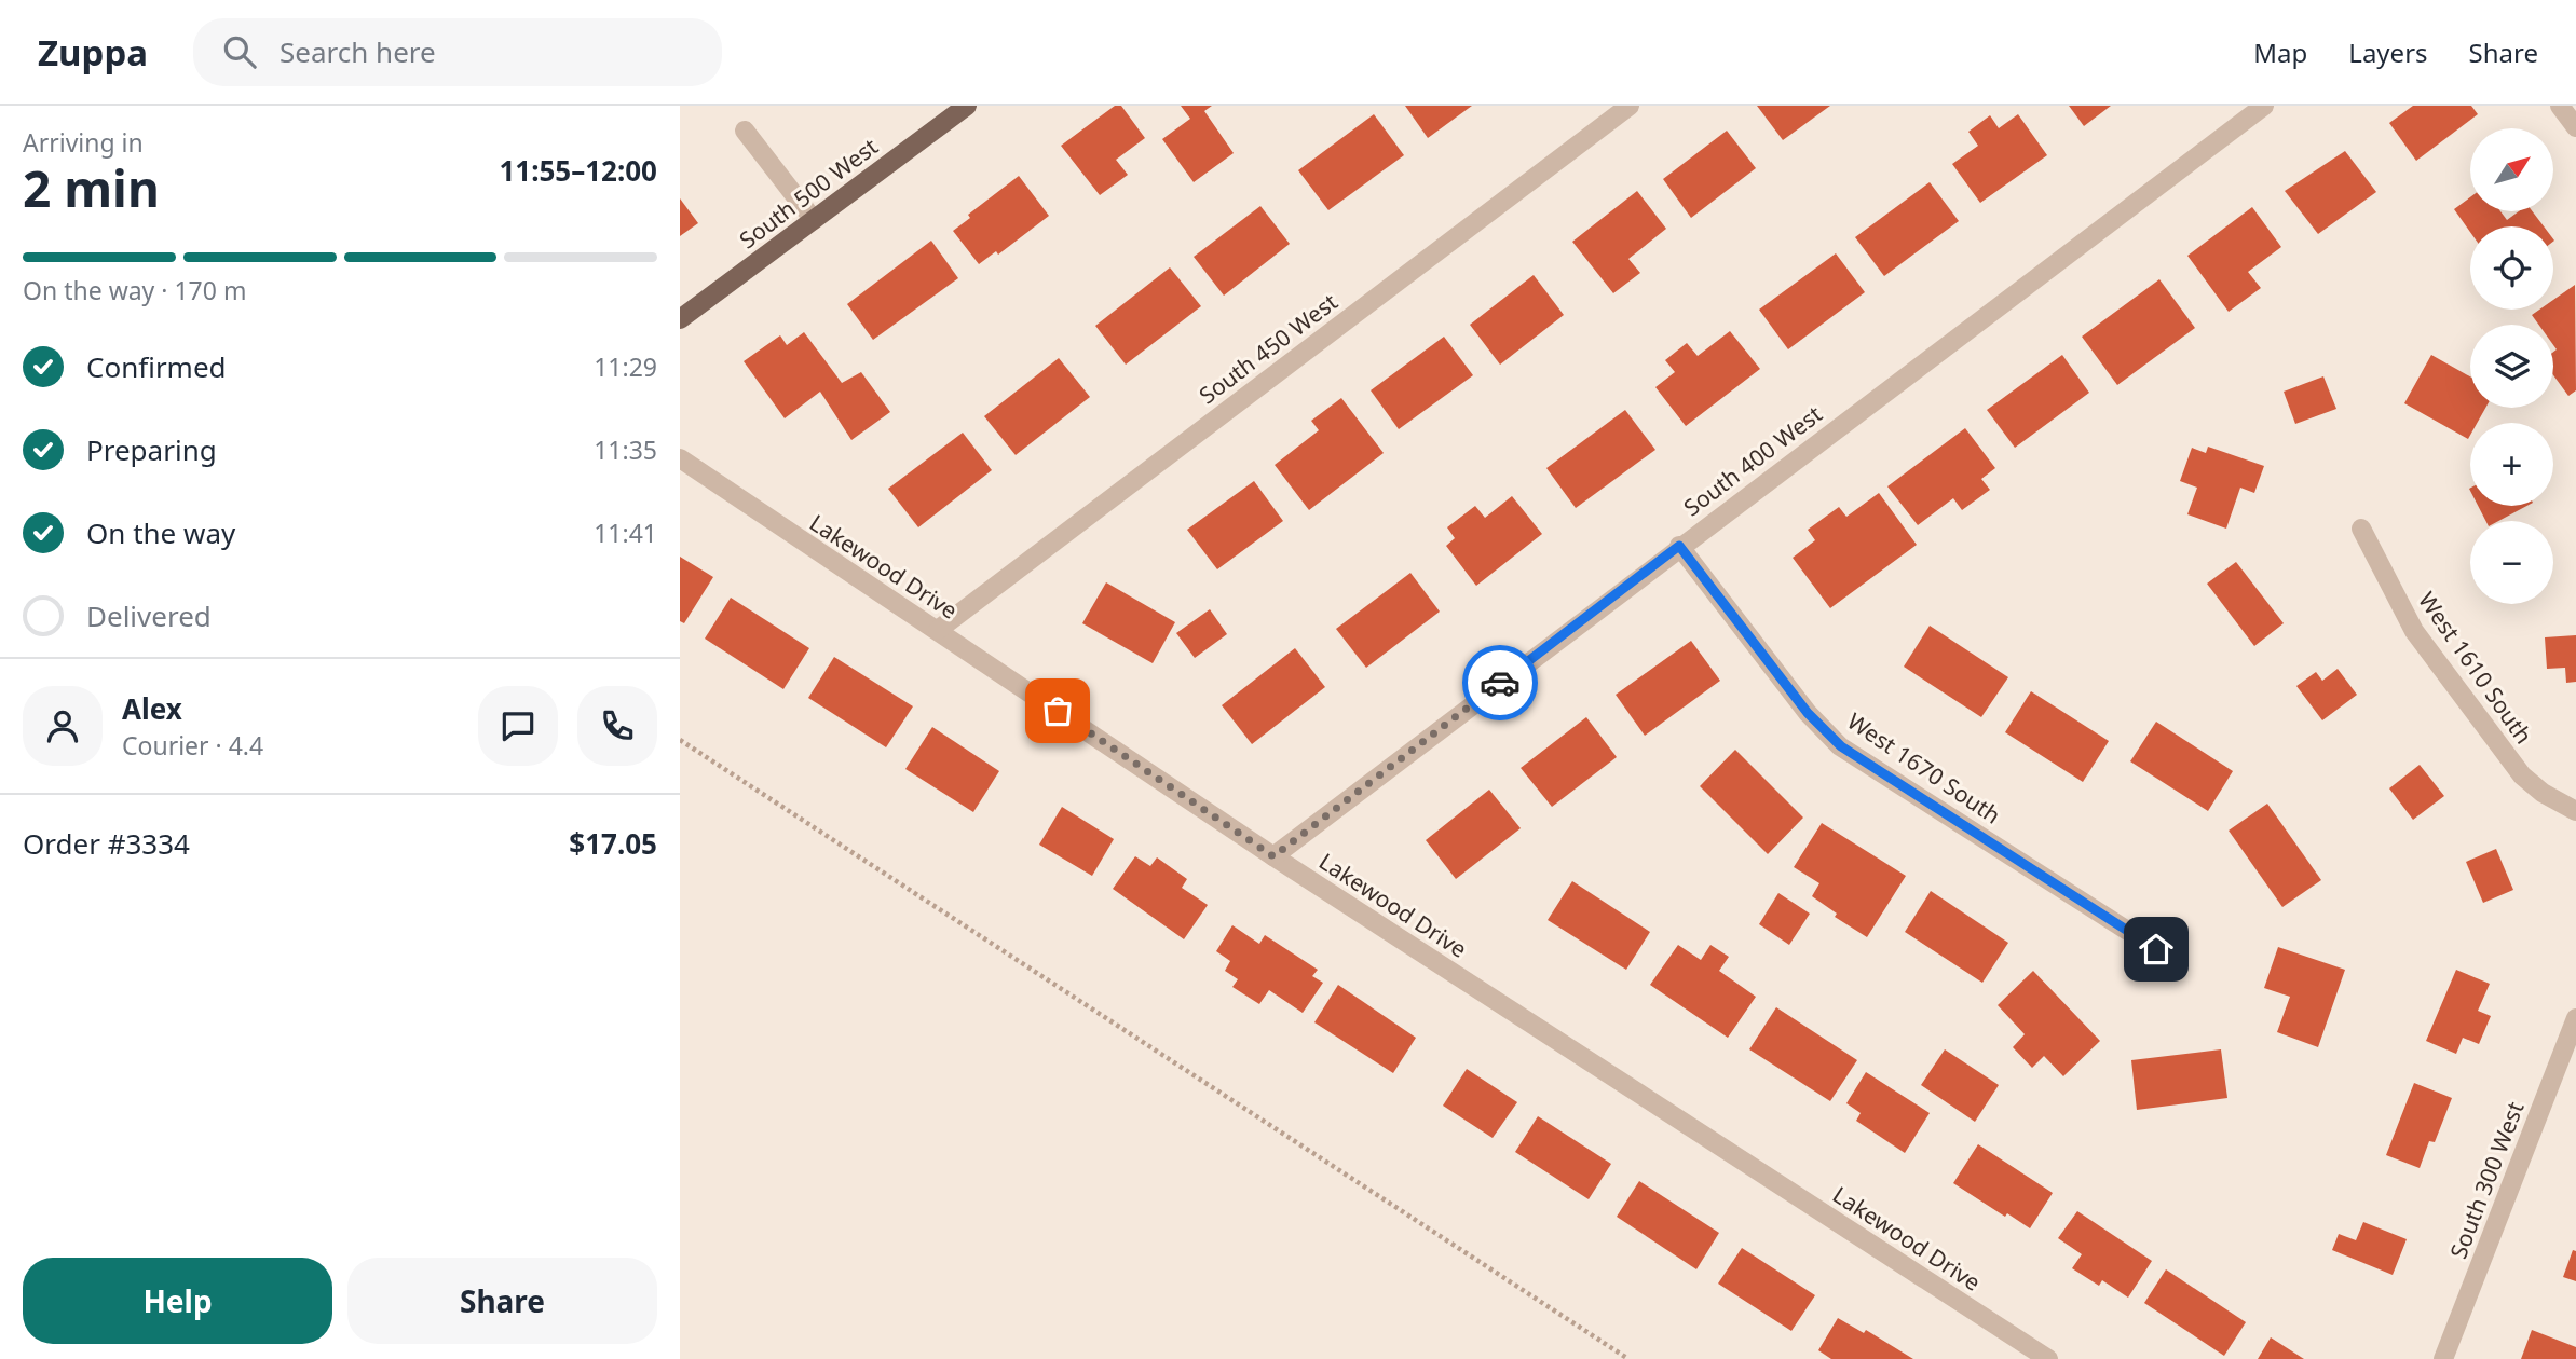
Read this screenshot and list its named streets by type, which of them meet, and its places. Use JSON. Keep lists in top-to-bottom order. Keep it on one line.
{"streets":{"main road":["South 500 West"],"street":["South 450 West","South 400 West","Lakewood Drive","West 1610 South","West 1670 South","South 300 West"]},"crossings":[["South 450 West","Lakewood Drive"],["South 400 West","Lakewood Drive"],["South 400 West","West 1670 South"]],"north":"top right","page":{"header":"Zuppa","search":"Search here","nav":["Map","Layers","Share"],"heading":["2 min","Arriving in","11:55–12:00"],"panel":["Alex","Courier · 4.4","Order #3334","$17.05"],"map_buttons":["+","−"],"bar":"On the way · 170 m","list":[["Confirmed","11:29"],["Preparing","11:35"],["On the way","11:41"],"Delivered"],"buttons":["Help","Share"]}}
